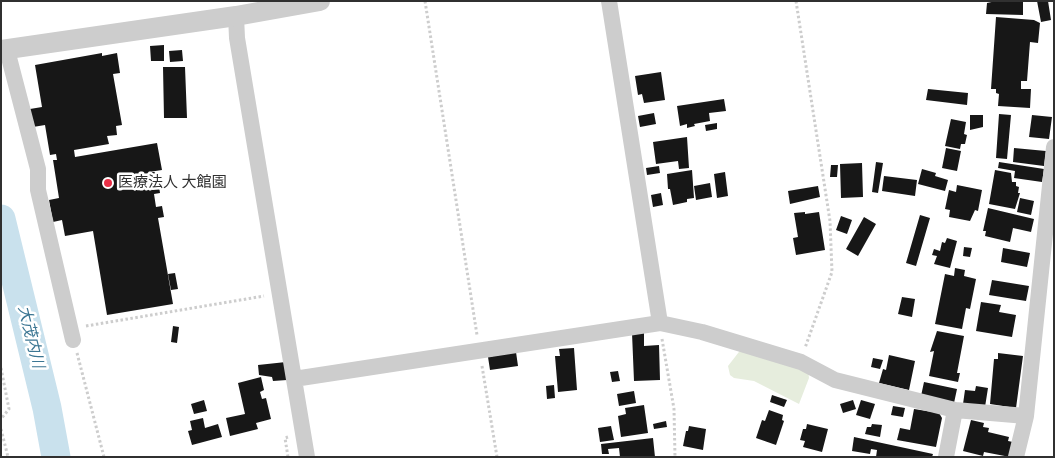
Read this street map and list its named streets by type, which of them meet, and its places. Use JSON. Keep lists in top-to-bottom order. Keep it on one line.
{"water":["大茂内川"],"places":["医療法人 大館園"]}
